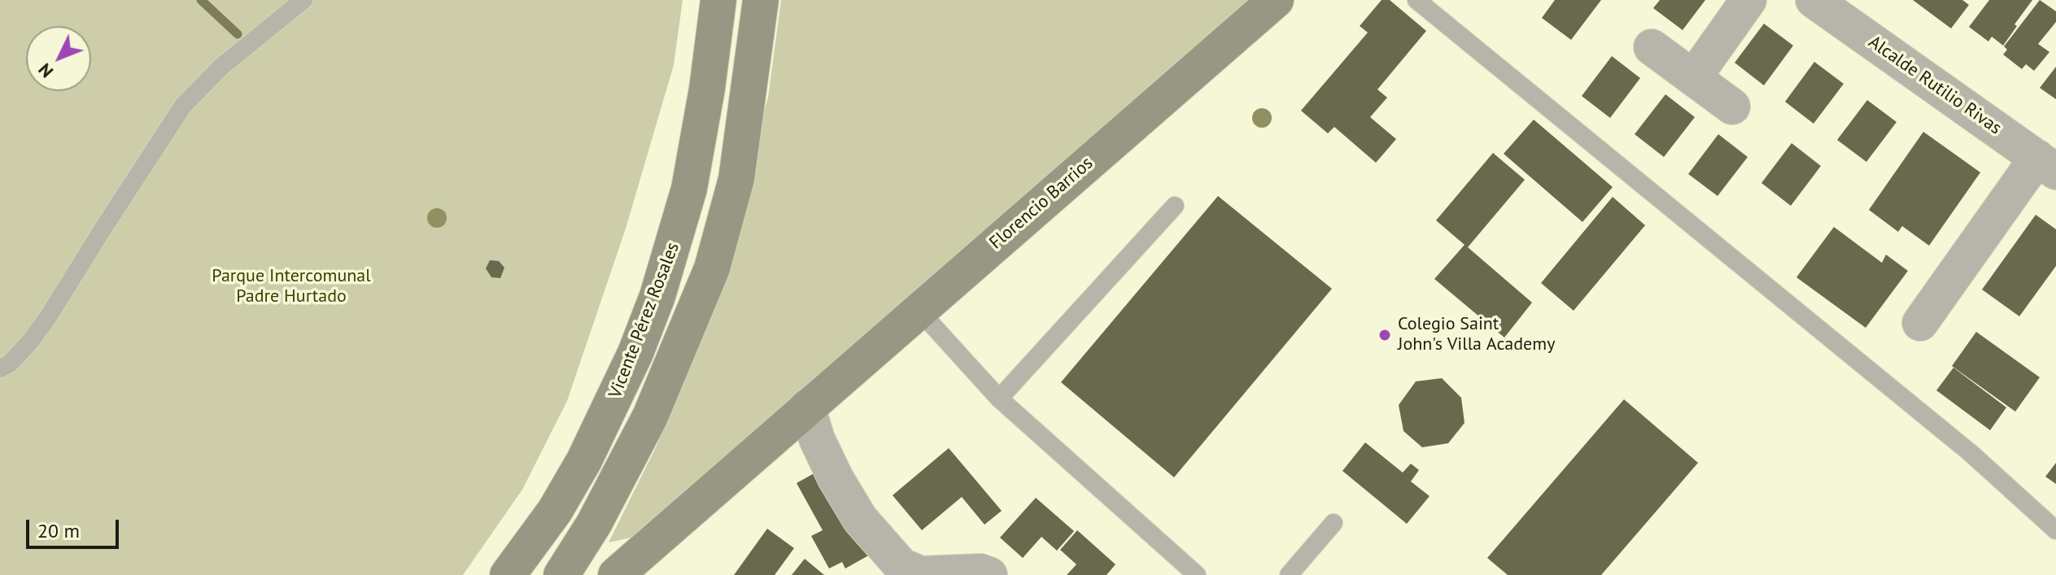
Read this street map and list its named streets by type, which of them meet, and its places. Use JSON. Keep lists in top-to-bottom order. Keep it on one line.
{"streets":{"main road":["Florencio Barrios","Vicente Pérez Rosales"],"street":["Alcalde Rutilio Rivas"]},"parks":["Parque Intercomunal Padre Hurtado"],"places":["Colegio Saint John's Villa Academy"],"scale_bar":"20 m","north":"bottom left"}
